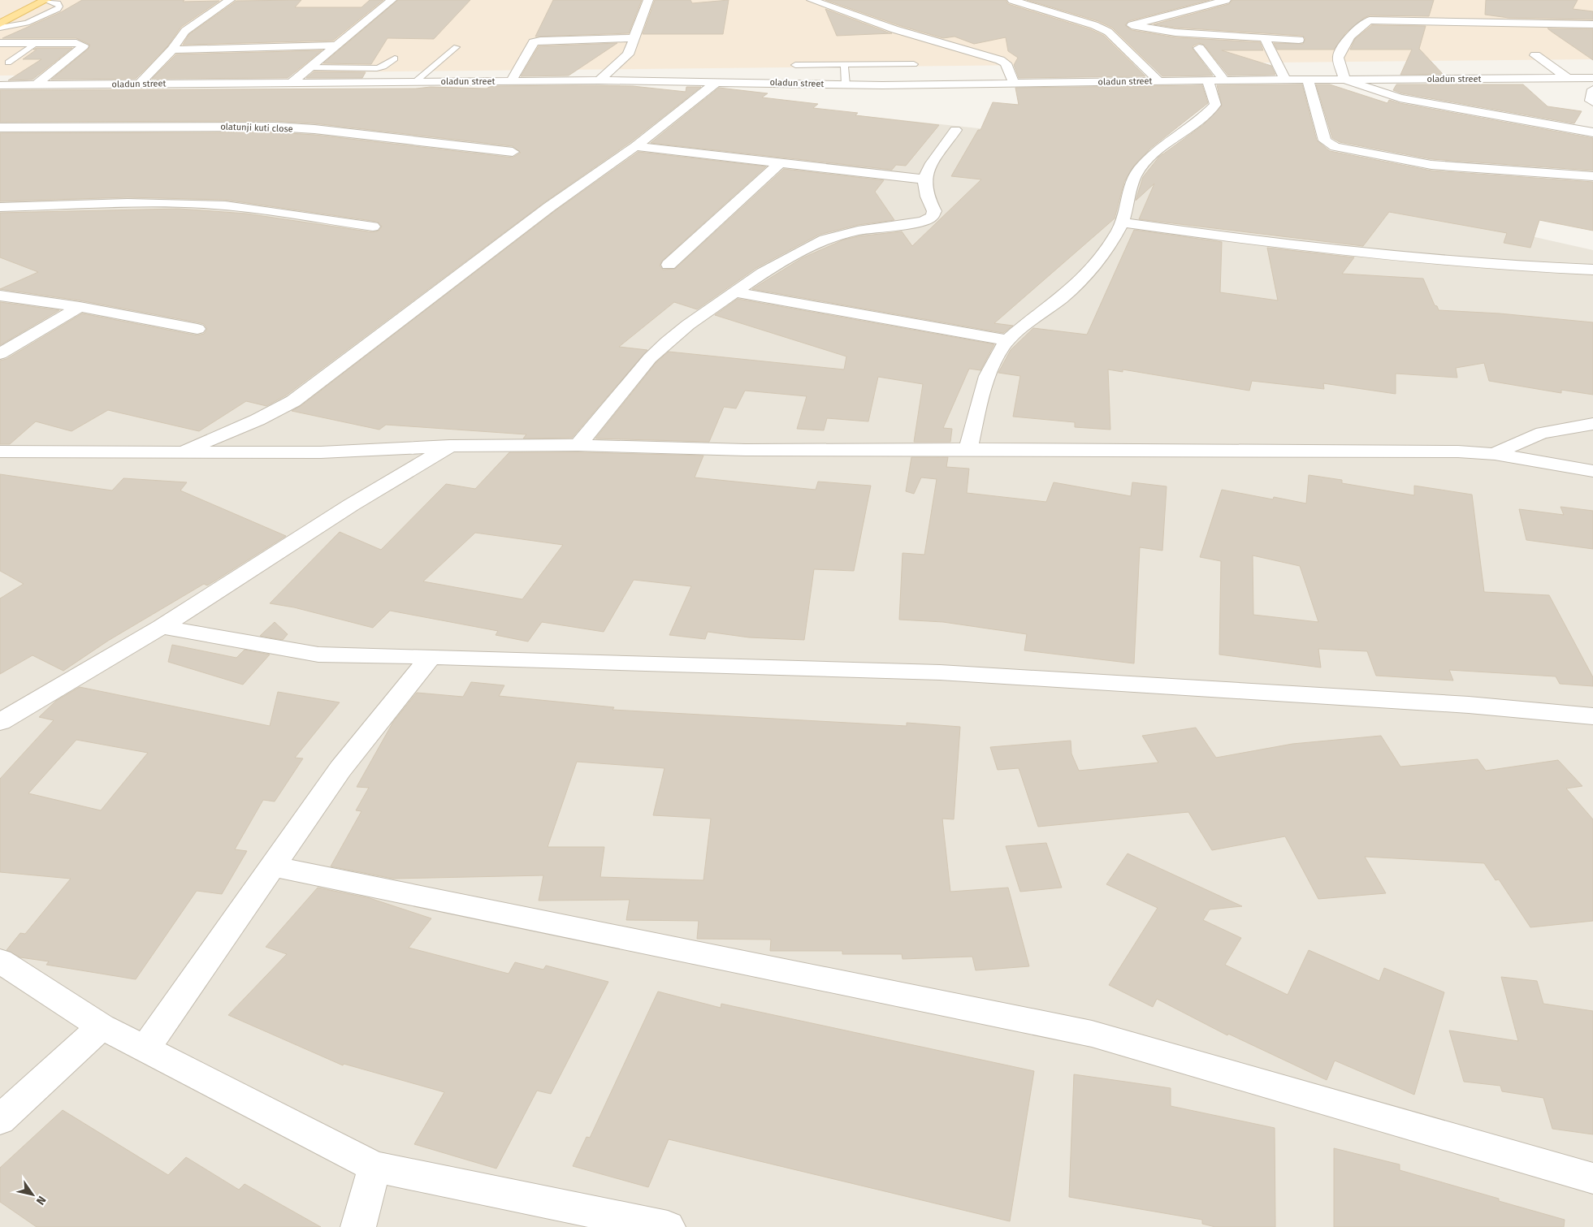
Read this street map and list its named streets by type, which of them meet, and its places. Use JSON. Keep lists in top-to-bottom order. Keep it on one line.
{"streets":{"street":["oladun street","olatunji kuti close"]},"north":"bottom right"}
